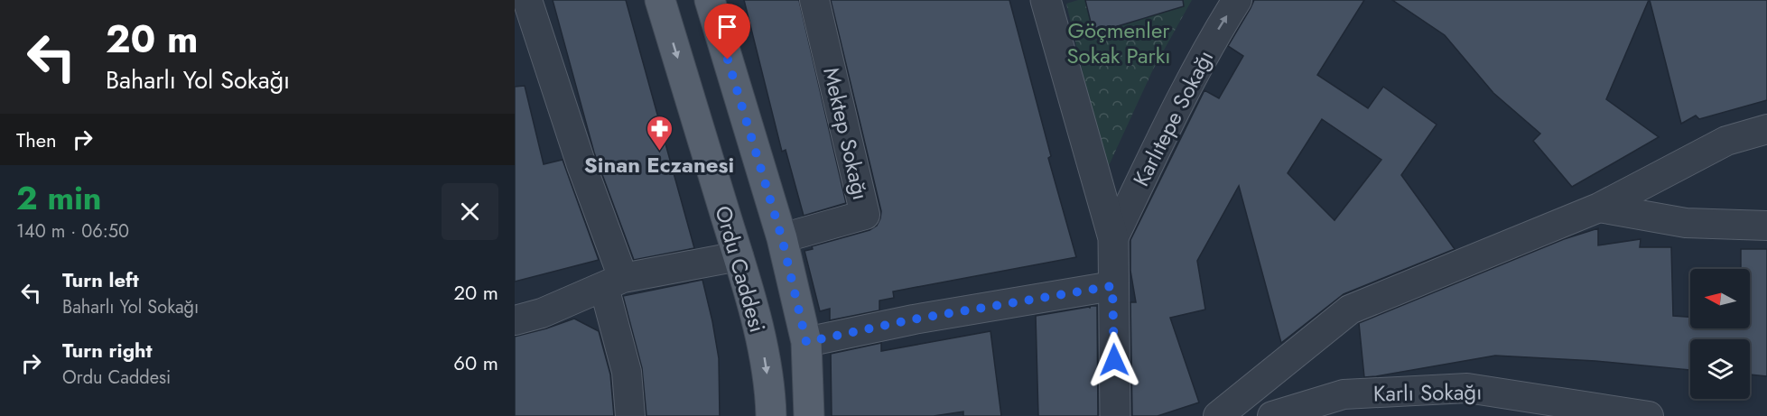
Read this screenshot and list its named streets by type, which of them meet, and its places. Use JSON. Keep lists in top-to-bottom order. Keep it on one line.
{"streets":{"main road":["Ordu Caddesi"],"street":["Karlıtepe Sokağı","Mektep Sokağı","Karlı Sokağı"]},"crossings":[["Mektep Sokağı","Ordu Caddesi"]],"one_way":["Karlıtepe Sokağı"],"parks":["Göçmenler Sokak Parkı"],"places":{"pharmacy":["Sinan Eczanesi"]},"north":"left","page":{"turn":["20 m","Baharlı Yol Sokağı"],"then":"Then","heading":["2 min","140 m · 06:50"],"list":[{"name":"Turn left","note":"Baharlı Yol Sokağı","value":"20 m"},{"name":"Turn right","note":"Ordu Caddesi","value":"60 m"}]}}
